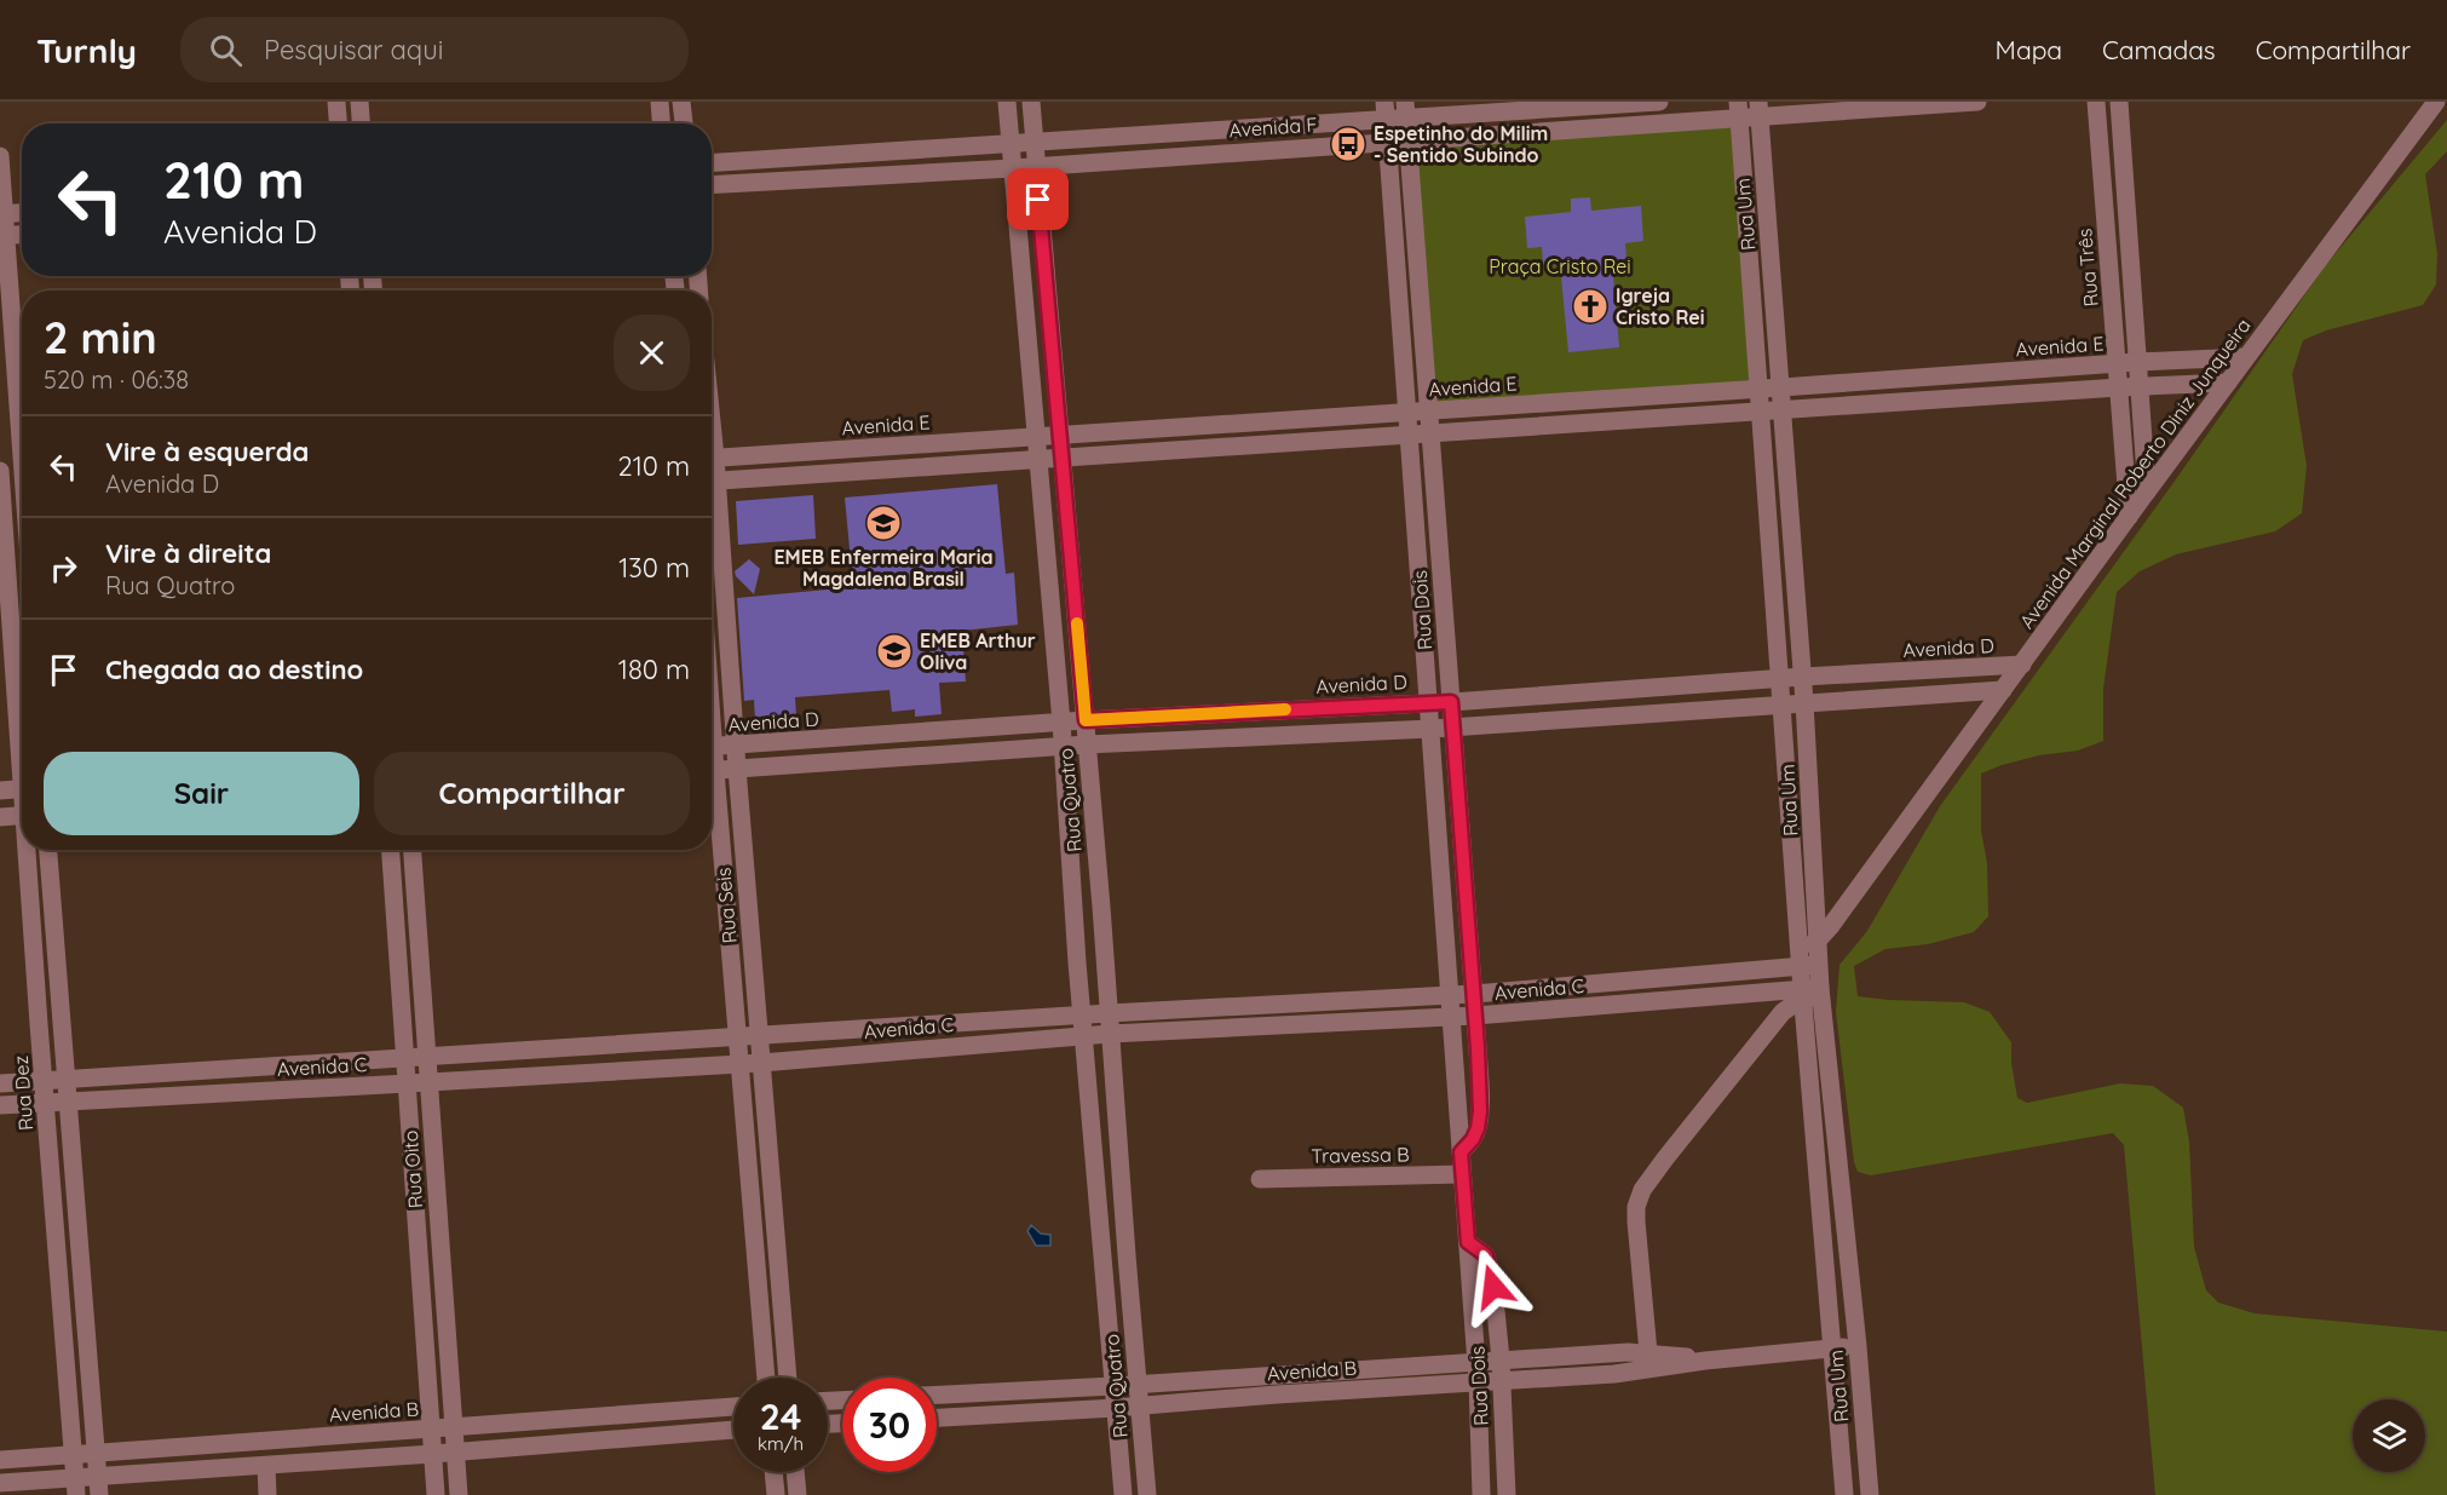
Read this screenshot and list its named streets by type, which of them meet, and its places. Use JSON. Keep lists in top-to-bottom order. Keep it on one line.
{"streets":{"street":["Avenida F","Rua Um","Rua Três","Avenida E","Avenida Marginal Roberto Diniz Junqueira","Rua Dois","Avenida D","Rua Quatro","Rua Seis","Avenida C","Rua Dez","Travessa B","Rua Oito","Avenida B"]},"crossings":[["Avenida F","Rua Um"],["Avenida F","Rua Dois"],["Avenida F","Rua Quatro"],["Rua Um","Avenida E"],["Rua Um","Avenida Marginal Roberto Diniz Junqueira"],["Rua Um","Avenida D"],["Rua Um","Avenida C"],["Rua Um","Avenida B"],["Rua Três","Avenida E"],["Rua Três","Avenida Marginal Roberto Diniz Junqueira"],["Avenida E","Avenida Marginal Roberto Diniz Junqueira"],["Avenida E","Rua Dois"],["Avenida E","Rua Quatro"],["Avenida Marginal Roberto Diniz Junqueira","Avenida D"],["Avenida Marginal Roberto Diniz Junqueira","Avenida C"],["Rua Dois","Avenida D"],["Rua Dois","Avenida C"],["Rua Dois","Travessa B"],["Rua Dois","Avenida B"],["Avenida D","Rua Quatro"],["Avenida D","Rua Seis"],["Rua Quatro","Avenida C"],["Rua Quatro","Avenida B"],["Rua Seis","Avenida C"],["Avenida C","Rua Dez"],["Avenida C","Rua Oito"],["Rua Dez","Avenida B"],["Rua Oito","Avenida B"]],"parks":["Praça Cristo Rei"],"places":{"bus stop":["Espetinho do Milim - Sentido Subindo"],"church":["Igreja Cristo Rei"],"school or university":["EMEB Enfermeira Maria Magdalena Brasil","EMEB Arthur Oliva"]},"page":{"header":"Turnly","search":"Pesquisar aqui","nav":["Mapa","Camadas","Compartilhar"],"turn":["210 m","Avenida D"],"heading":["2 min","520 m · 06:38"],"list":[{"name":"Vire à esquerda","note":"Avenida D","value":"210 m"},{"name":"Vire à direita","note":"Rua Quatro","value":"130 m"},{"name":"Chegada ao destino","value":"180 m"}],"buttons":["Sair","Compartilhar"],"speed":"24 km/h","limit":"30"}}
